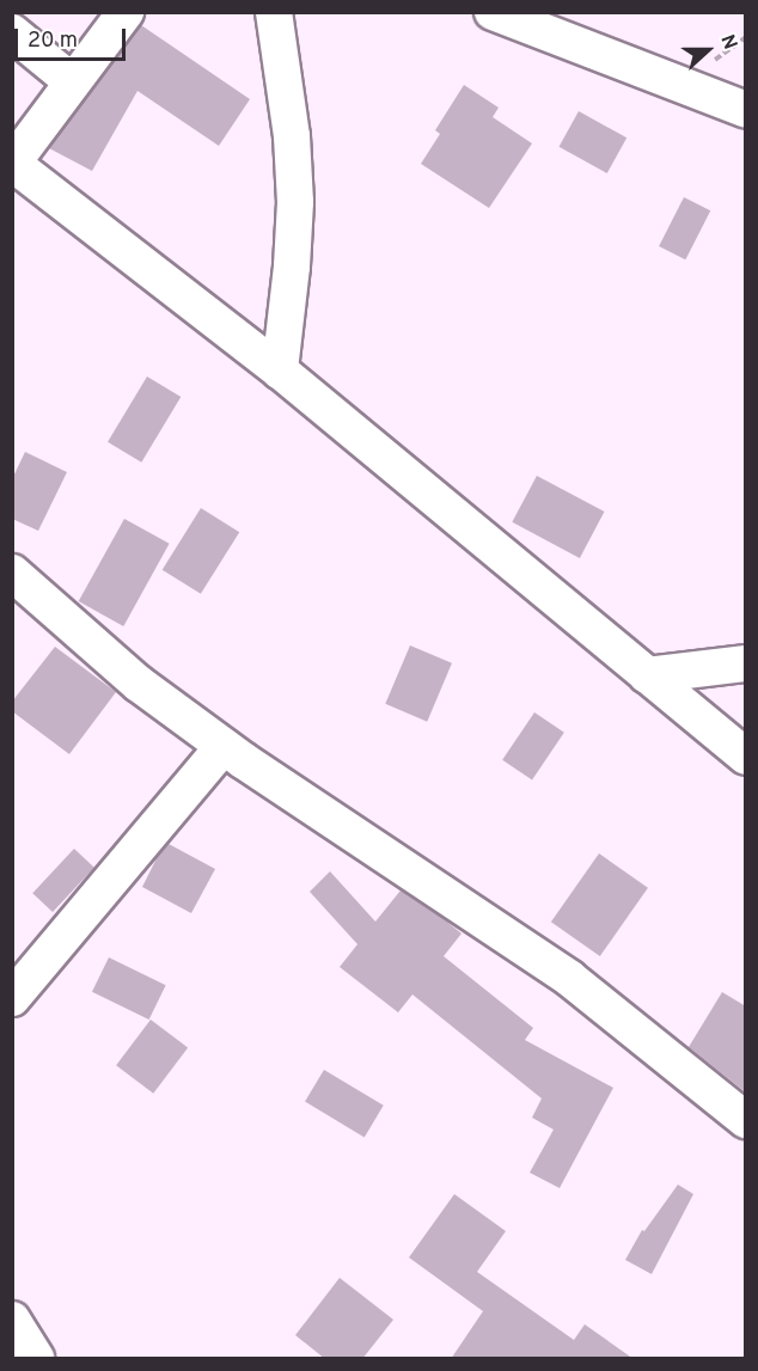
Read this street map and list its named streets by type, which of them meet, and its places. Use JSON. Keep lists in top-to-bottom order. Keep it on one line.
{"scale_bar":"20 m","north":"right"}
